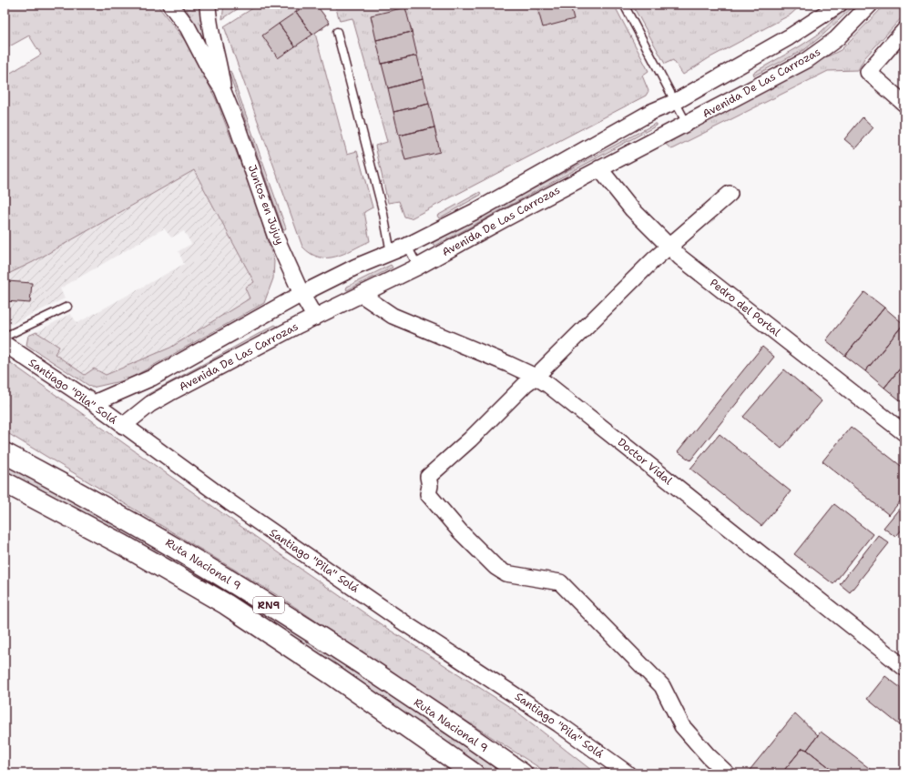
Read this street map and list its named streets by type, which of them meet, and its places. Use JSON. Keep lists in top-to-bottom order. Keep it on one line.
{"streets":{"highway":["Ruta Nacional 9","RN9"],"street":["Avenida De Las Carrozas","Juntos en Jujuy","Pedro del Portal","Santiago \"Pila\" Solá","Doctor Vidal"]},"crossings":[["Avenida De Las Carrozas","Juntos en Jujuy"],["Avenida De Las Carrozas","Pedro del Portal"],["Avenida De Las Carrozas","Santiago \"Pila\" Solá"],["Avenida De Las Carrozas","Doctor Vidal"]]}
